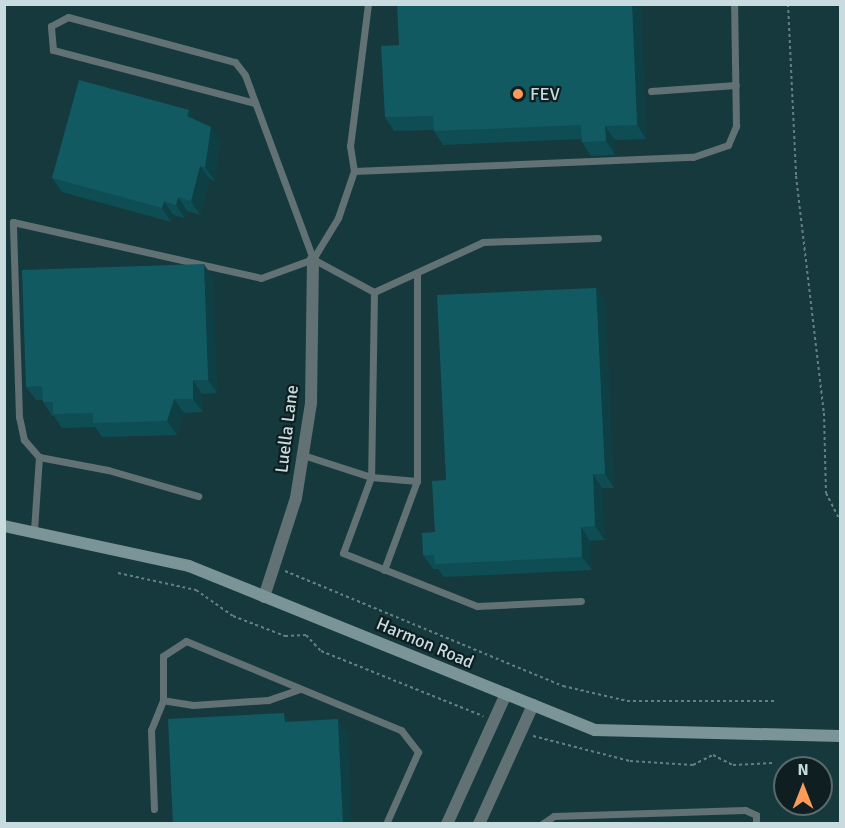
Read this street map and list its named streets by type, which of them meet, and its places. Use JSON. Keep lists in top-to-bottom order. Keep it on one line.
{"streets":{"street":["Luella Lane","Harmon Road"]},"crossings":[["Luella Lane","Harmon Road"]],"places":["FEV"],"north":"top"}
